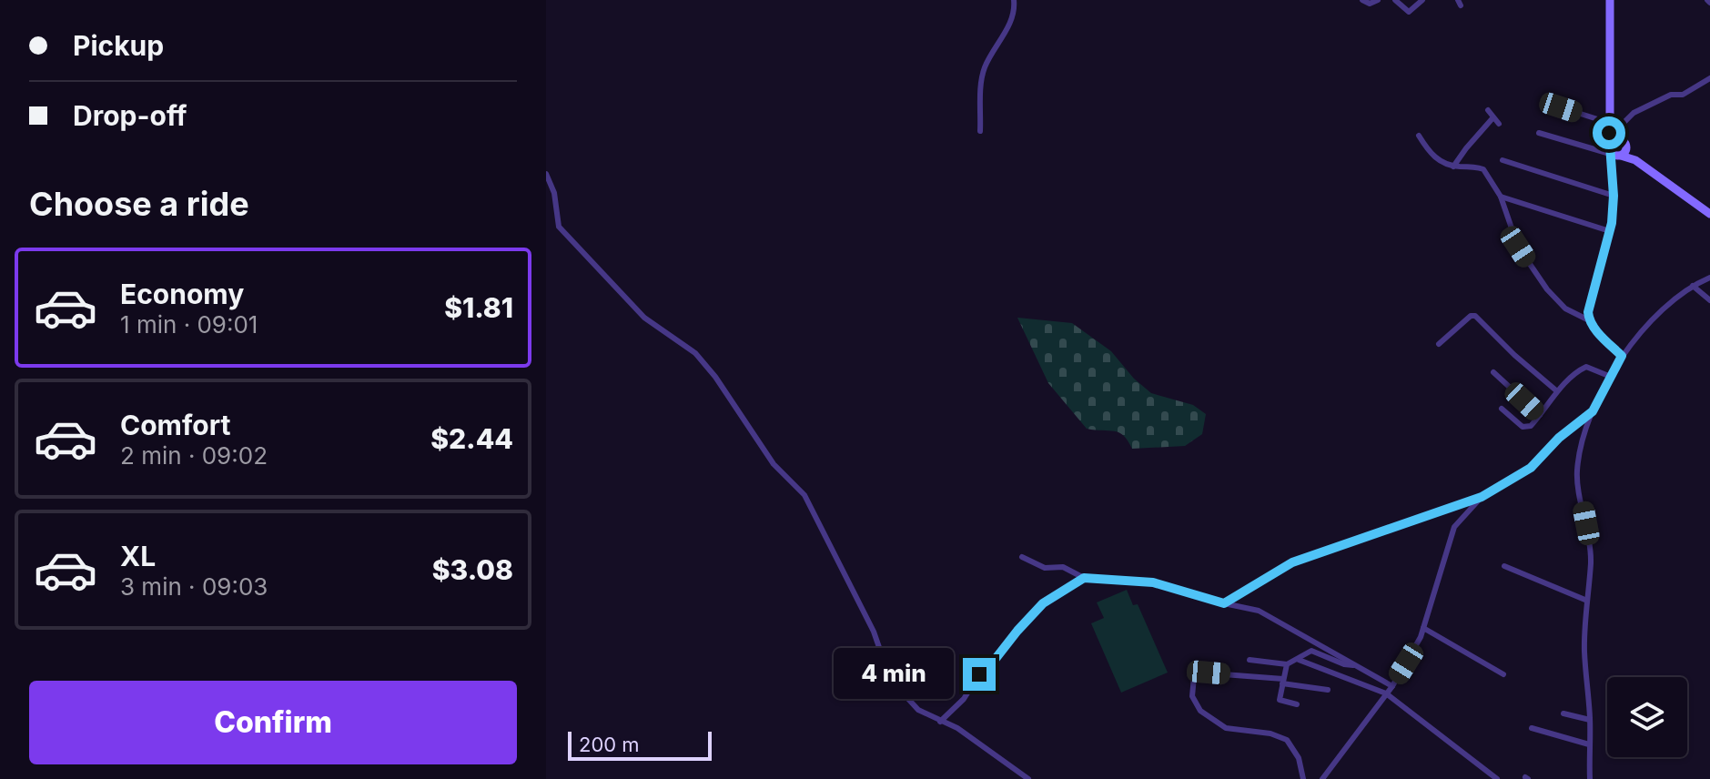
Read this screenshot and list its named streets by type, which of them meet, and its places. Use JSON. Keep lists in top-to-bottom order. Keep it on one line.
{"scale_bar":"200 m","page":{"banner":["Pickup","Drop-off"],"heading":"Choose a ride","list":[{"name":"Economy","note":"1 min · 09:01","value":"$1.81"},{"name":"Comfort","note":"2 min · 09:02","value":"$2.44"},{"name":"XL","note":"3 min · 09:03","value":"$3.08"}],"bubble":"4 min","buttons":"Confirm","scale":"200 m"}}
